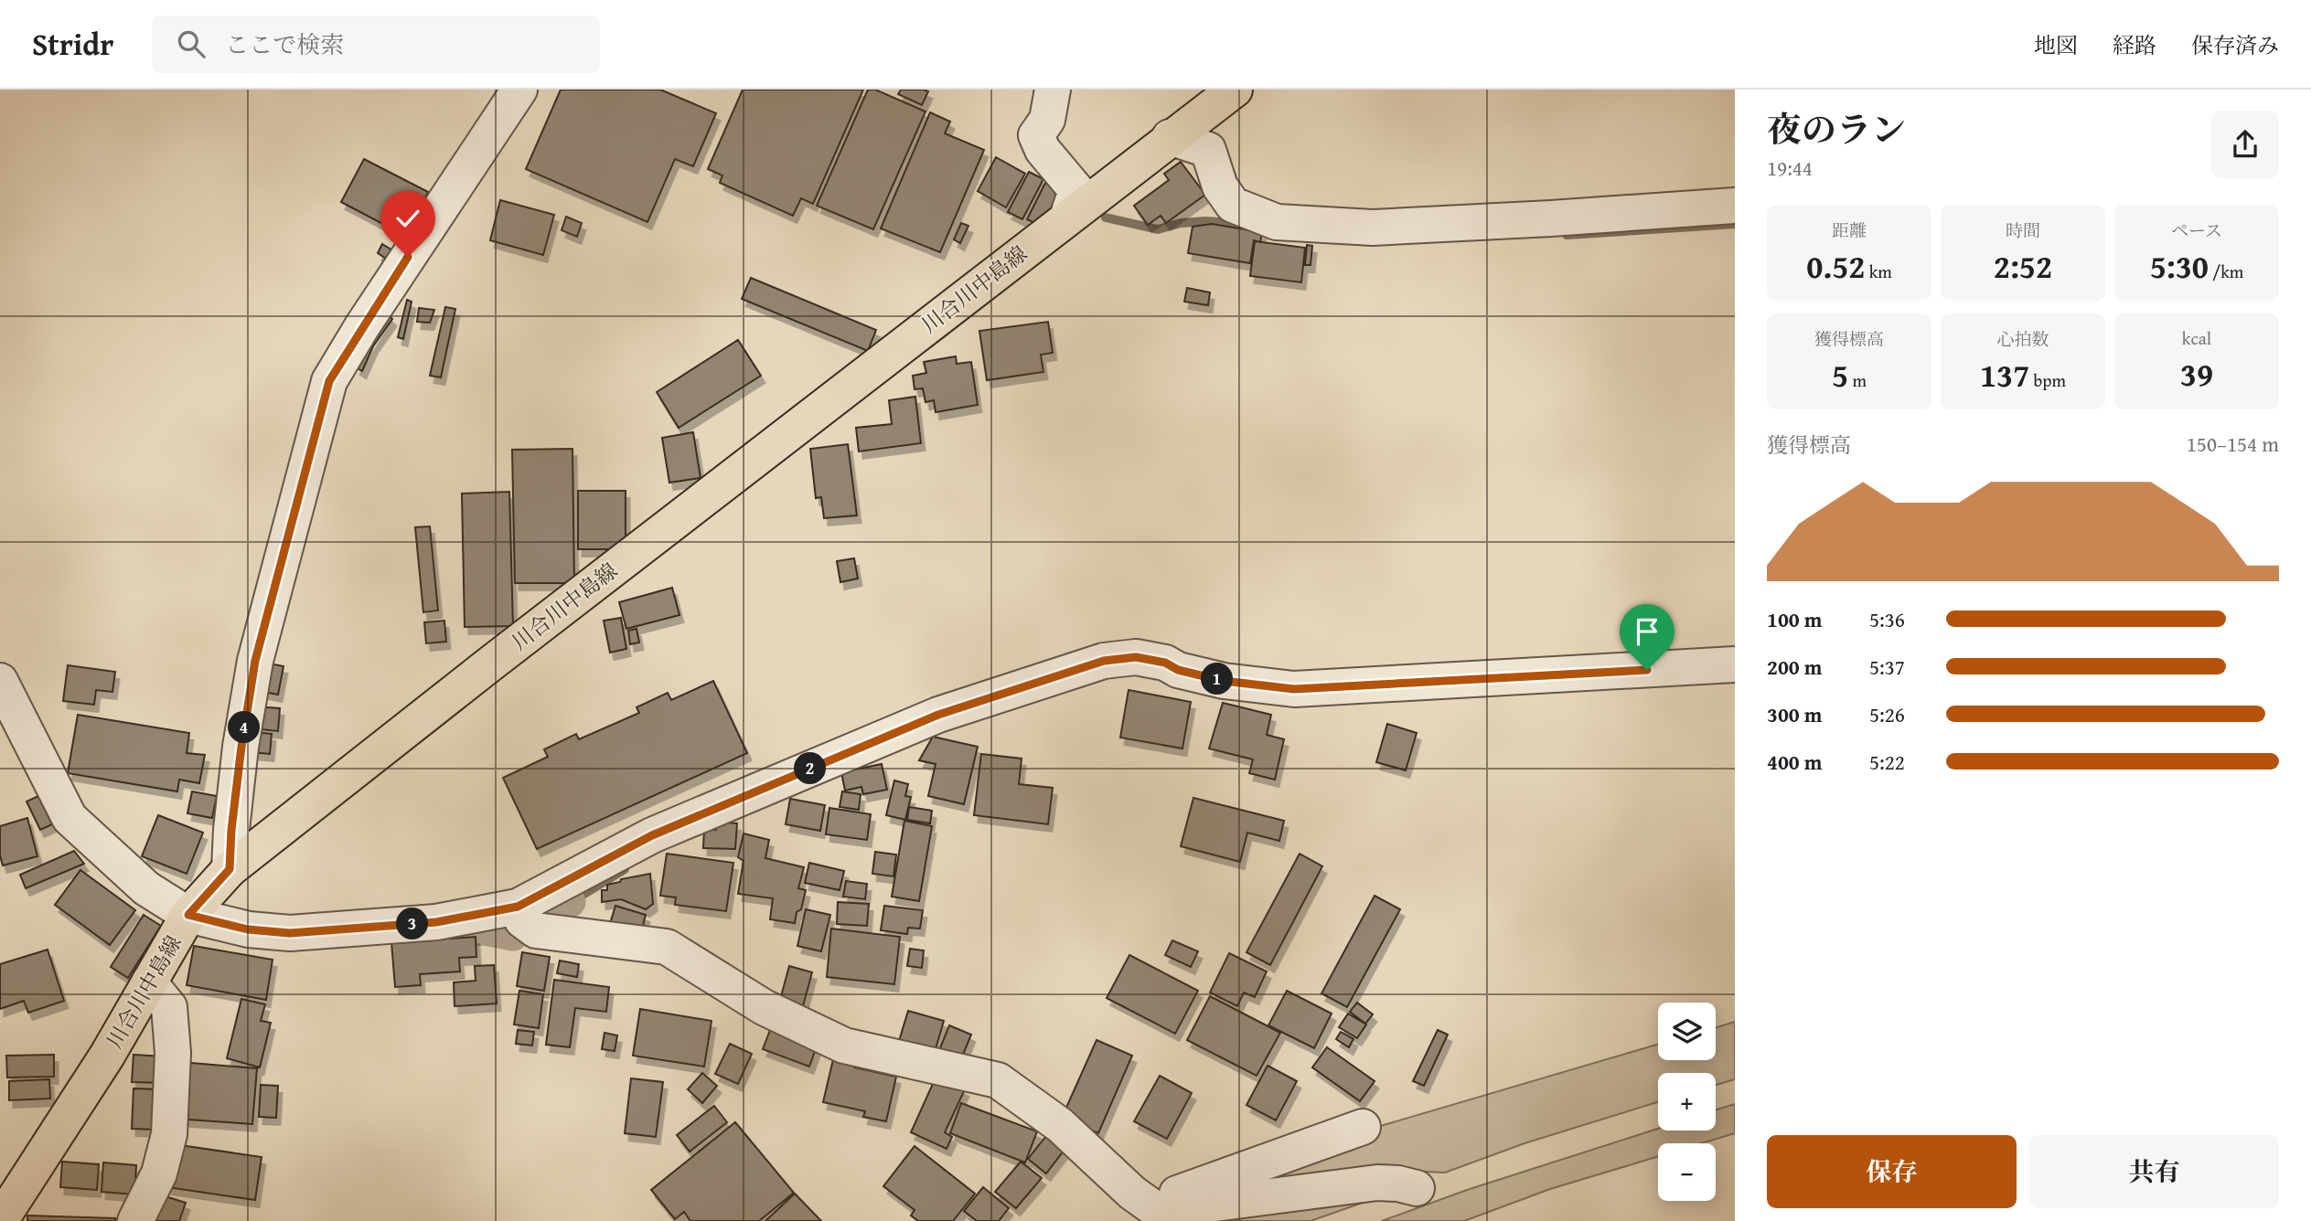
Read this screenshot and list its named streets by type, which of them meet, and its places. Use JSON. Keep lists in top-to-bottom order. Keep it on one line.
{"streets":{"main road":["川合川中島線"]},"page":{"header":"Stridr","search":"ここで検索","nav":["地図","経路","保存済み"],"heading":["夜のラン","19:44"],"stats":[["距離","0.52 km"],["時間","2:52"],["ペース","5:30 /km"],["獲得標高","5 m"],["心拍数","137 bpm"],["kcal","39"]],"chart":["獲得標高","150–154 m"],"list":[{"name":"100 m","note":"5:36"},{"name":"200 m","note":"5:37"},{"name":"300 m","note":"5:26"},{"name":"400 m","note":"5:22"}],"pins":["1","4","2","3"],"map_buttons":["+","−"],"buttons":["保存","共有"]}}
